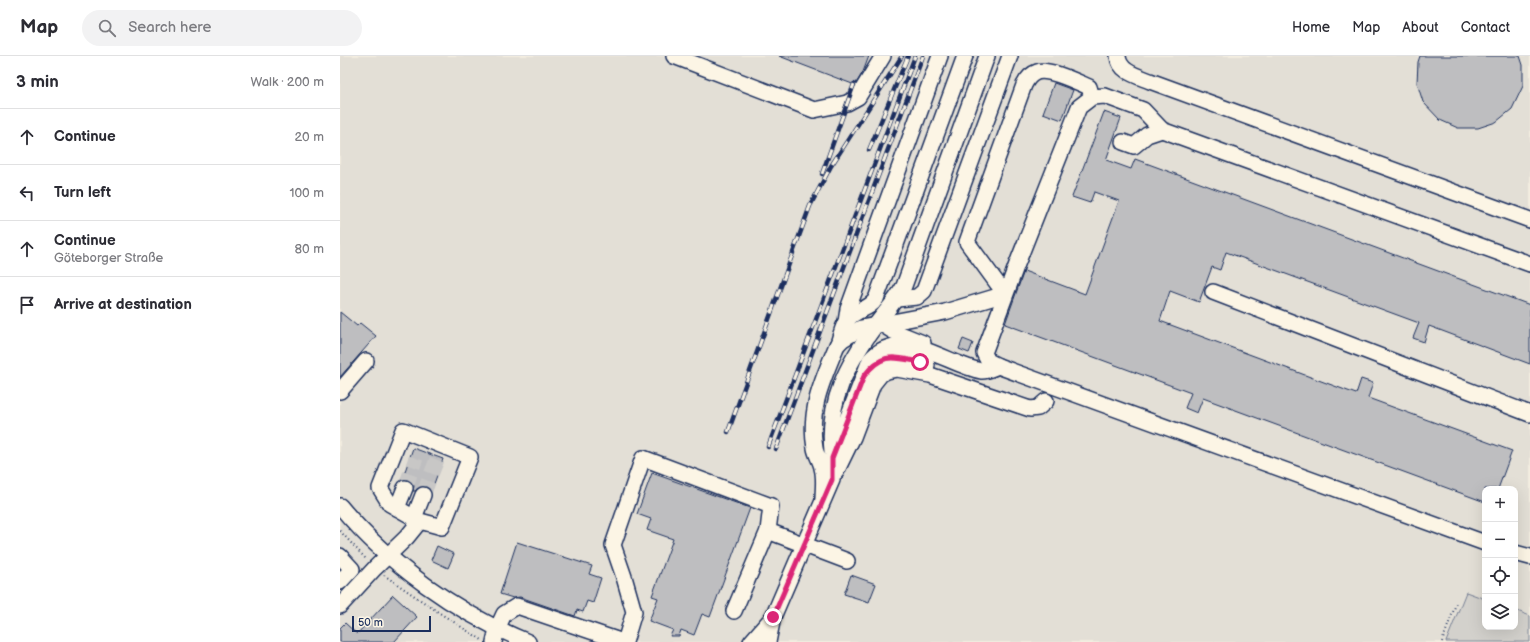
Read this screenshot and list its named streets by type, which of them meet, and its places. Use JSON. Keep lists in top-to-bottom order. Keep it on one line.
{"scale_bar":"50 m","page":{"header":"Map","search":"Search here","nav":["Home","Map","About","Contact"],"heading":["3 min","Walk · 200 m"],"list":[["Continue","20 m"],["Turn left","100 m"],["Continue","Göteborger Straße","80 m"],"Arrive at destination"],"map_buttons":["+","−"],"scale":"50 m"}}
